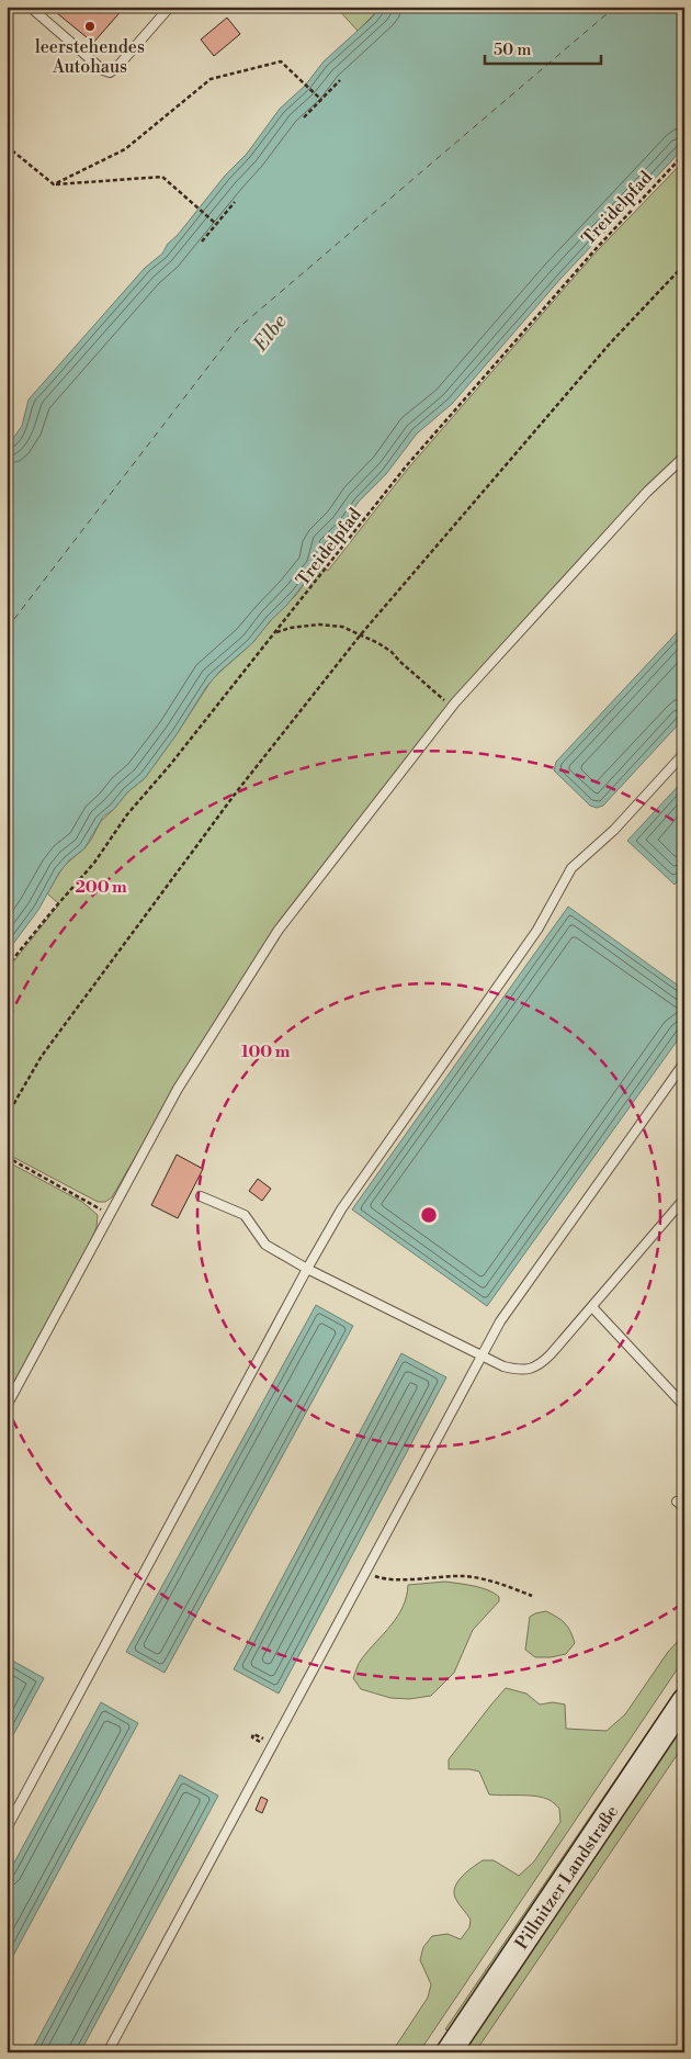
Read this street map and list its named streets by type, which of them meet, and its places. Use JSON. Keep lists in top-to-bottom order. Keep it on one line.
{"streets":{"main road":["Pillnitzer Landstraße"],"path":["Treidelpfad"]},"water":["Elbe"],"places":["leerstehendes Autohaus"],"scale_bar":"50 m","rings":["200 m","100 m"]}
